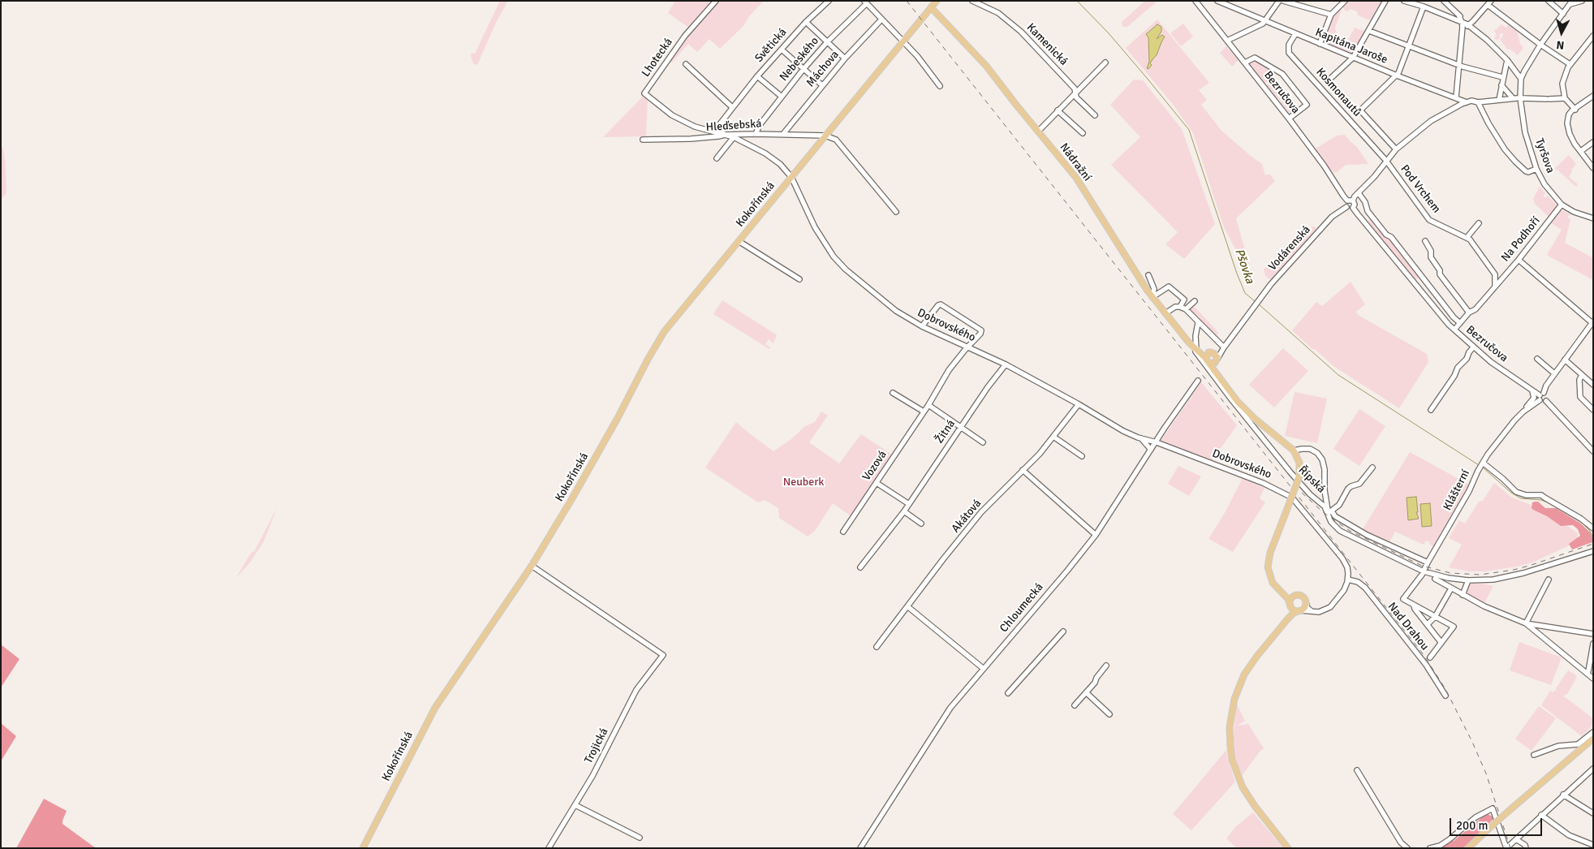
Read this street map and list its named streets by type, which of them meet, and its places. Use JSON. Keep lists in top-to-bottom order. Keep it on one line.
{"streets":{"main road":["Nádražní","Kokořínská","Řípská"],"street":["Kamenická","Světická","Kapitána Jaroše","Lhotecká","Nebeského","Máchova","Bezručova","Kosmonautů","Hleďsebská","Tyršova","Pod Vrchem","Na Podhoří","Vodárenská","Dobrovského","Žitná","Vozová","Klášterní","Akátová","Chloumecká","Nad Drahou","Trojická"]},"crossings":[["Světická","Lhotecká"],["Světická","Hleďsebská"],["Světická","Dobrovského"],["Kapitána Jaroše","Kosmonautů"],["Kapitána Jaroše","Tyršova"],["Lhotecká","Hleďsebská"],["Lhotecká","Dobrovského"],["Nebeského","Hleďsebská"],["Máchova","Hleďsebská"],["Bezručova","Vodárenská"],["Bezručova","Klášterní"],["Kosmonautů","Pod Vrchem"],["Hleďsebská","Kokořínská"],["Hleďsebská","Dobrovského"],["Tyršova","Na Podhoří"],["Nádražní","Kokořínská"],["Nádražní","Vodárenská"],["Nádražní","Řípská"],["Pod Vrchem","Na Podhoří"],["Kokořínská","Dobrovského"],["Kokořínská","Trojická"],["Vodárenská","Řípská"],["Dobrovského","Žitná"],["Dobrovského","Vozová"],["Dobrovského","Akátová"],["Dobrovského","Chloumecká"],["Dobrovského","Nad Drahou"],["Řípská","Klášterní"]],"water":["Pšovka"],"parks":["Neuberk"],"scale_bar":"200 m","north":"bottom"}
